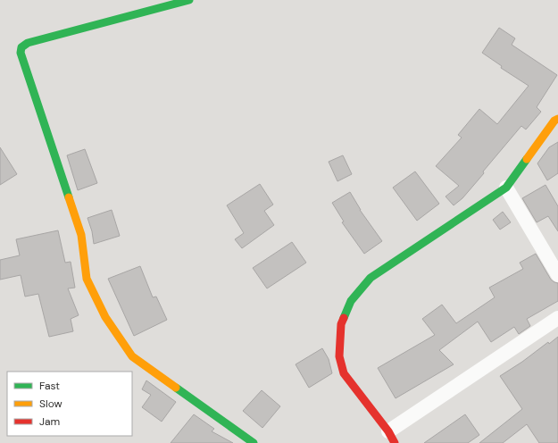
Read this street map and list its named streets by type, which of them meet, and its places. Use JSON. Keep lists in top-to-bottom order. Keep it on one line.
{"legend":["Fast","Slow","Jam"]}
